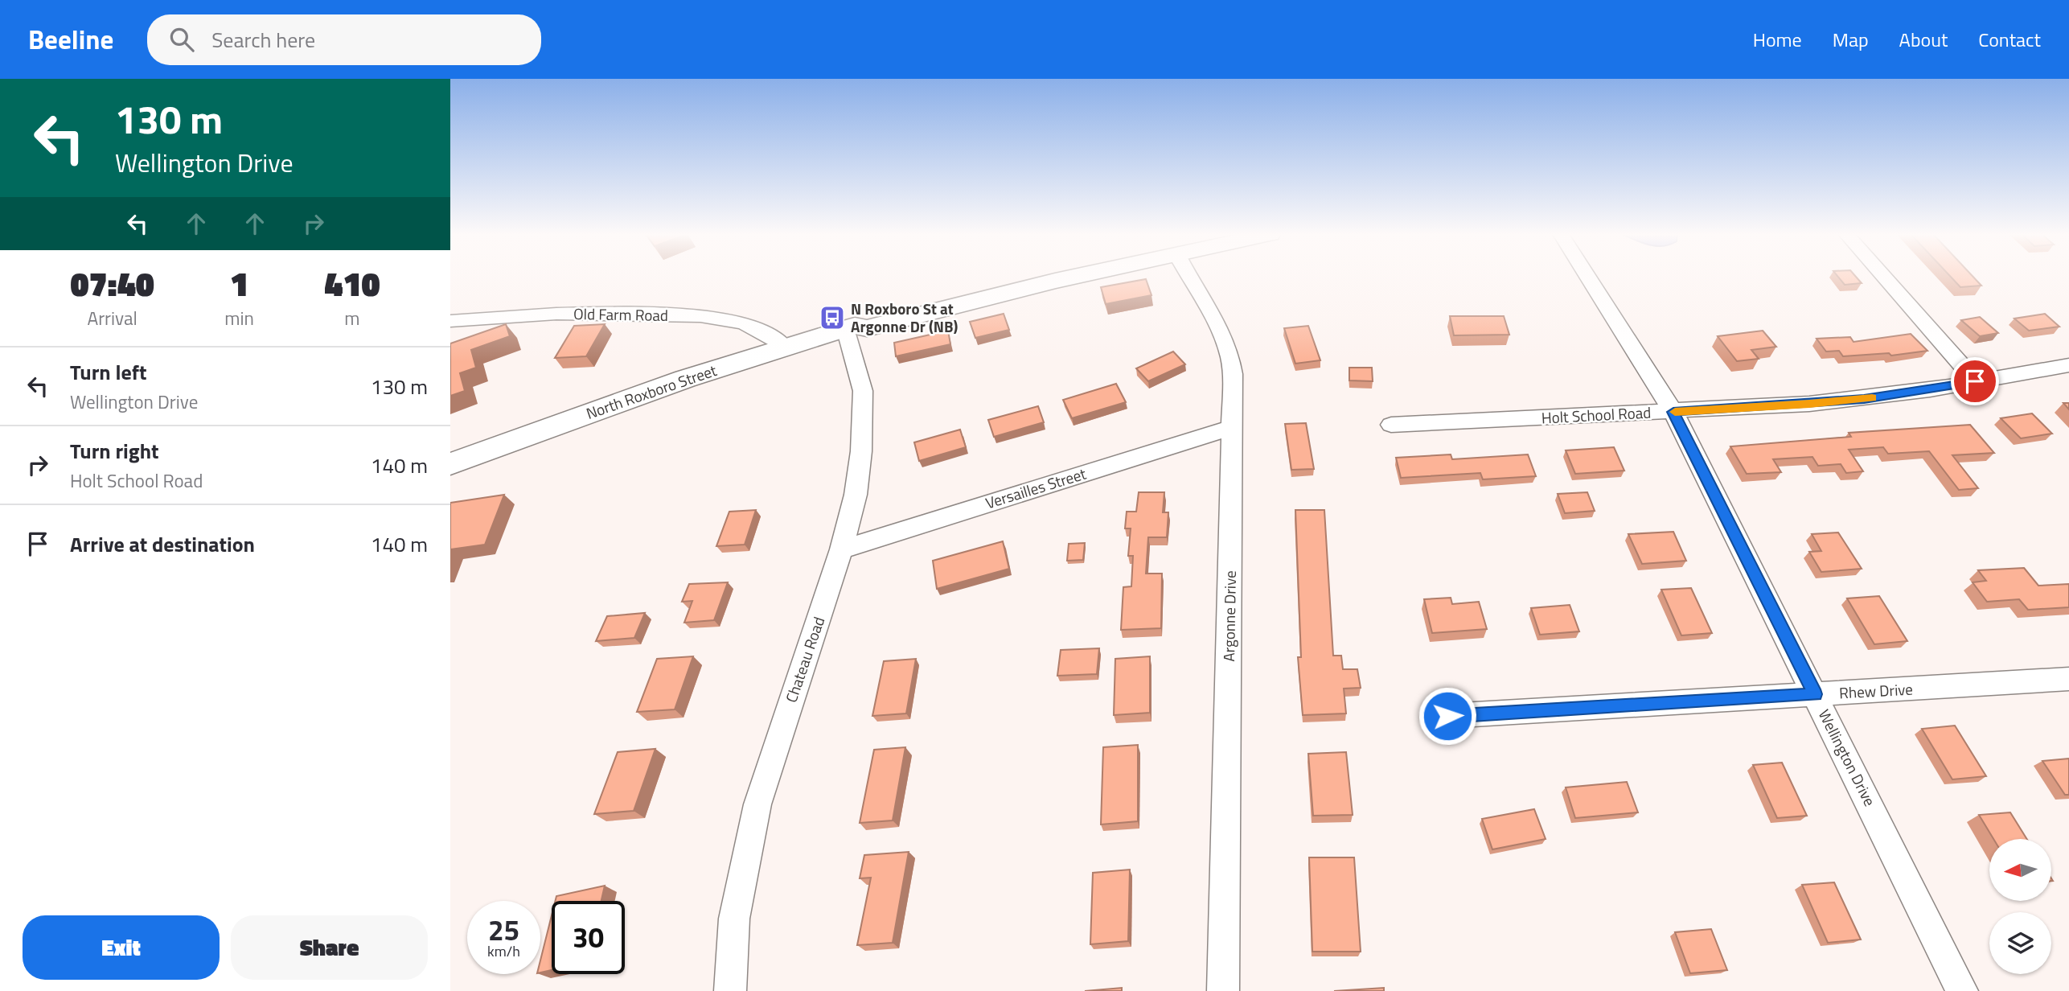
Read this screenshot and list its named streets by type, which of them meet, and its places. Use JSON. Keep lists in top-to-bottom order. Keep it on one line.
{"streets":{"highway":["North Roxboro Street"],"street":["Old Farm Road","Holt School Road","Versailles Street","Argonne Drive","Chateau Road","Rhew Drive","Wellington Drive"]},"crossings":[["Old Farm Road","North Roxboro Street"],["North Roxboro Street","Chateau Road"],["Holt School Road","Wellington Drive"],["Versailles Street","Argonne Drive"],["Versailles Street","Chateau Road"],["Rhew Drive","Wellington Drive"]],"places":{"bus stop":["N Roxboro St at Argonne Dr (NB)"]},"north":"left","page":{"header":"Beeline","search":"Search here","nav":["Home","Map","About","Contact"],"turn":["130 m","Wellington Drive"],"eta":["07:40","Arrival","1","min","410","m"],"list":[{"name":"Turn left","note":"Wellington Drive","value":"130 m"},{"name":"Turn right","note":"Holt School Road","value":"140 m"},{"name":"Arrive at destination","value":"140 m"}],"speed":"25 km/h","limit":"30","buttons":["Exit","Share"]}}
